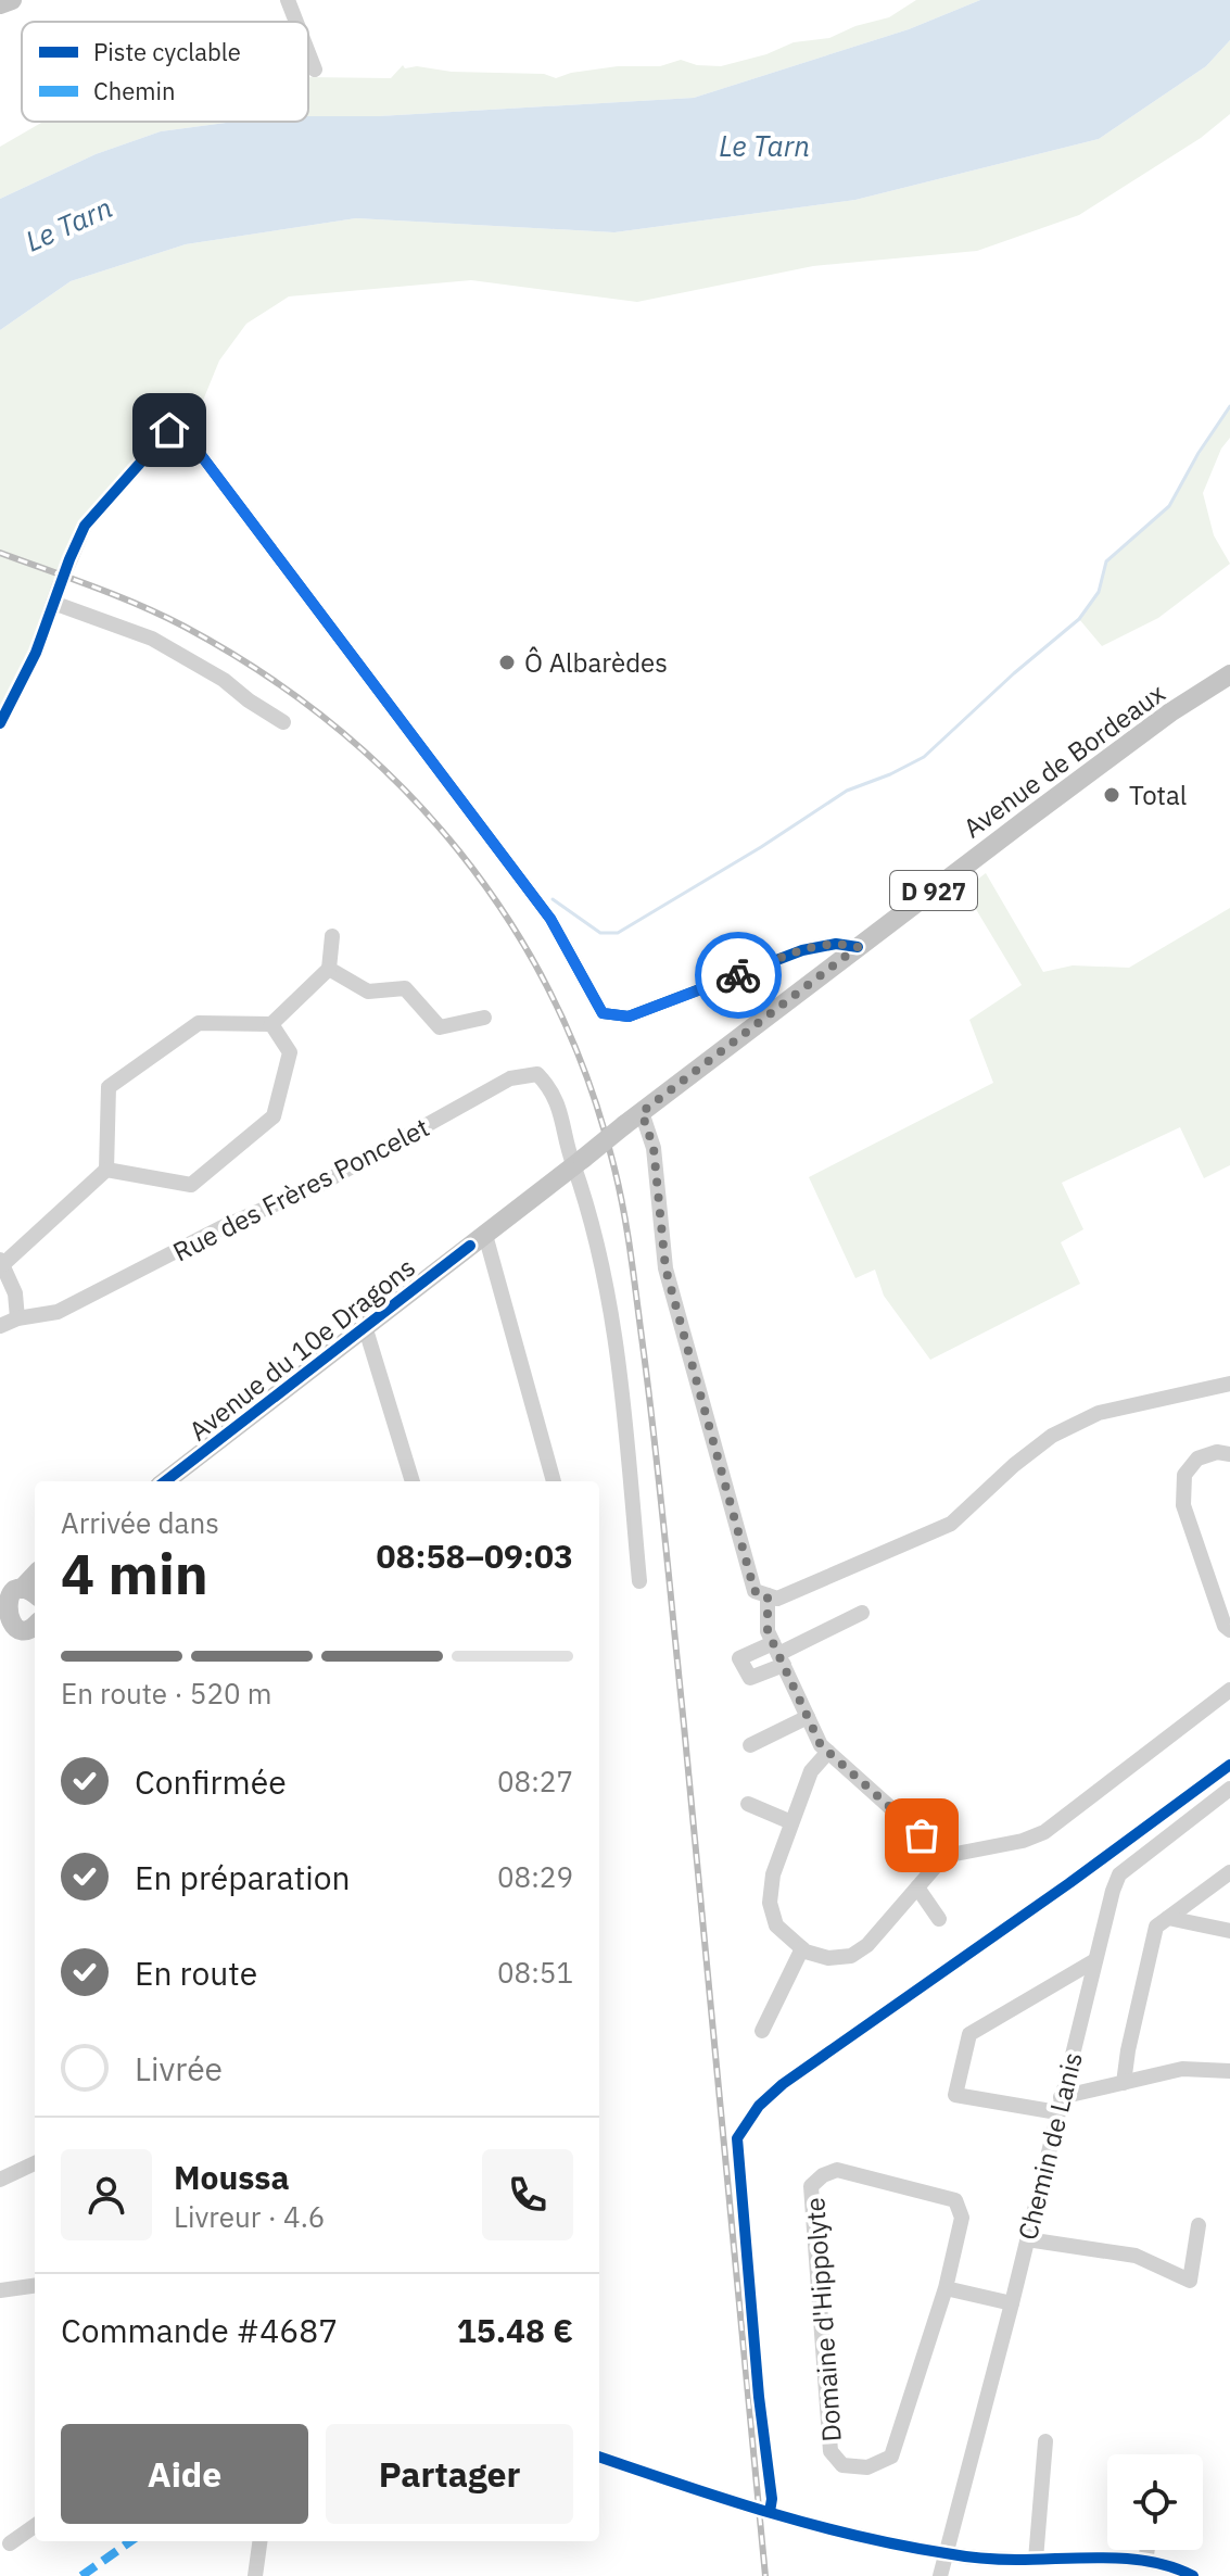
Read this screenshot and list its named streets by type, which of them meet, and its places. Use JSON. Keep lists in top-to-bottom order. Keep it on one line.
{"streets":{"main road":["Avenue de Bordeaux","D 927","Avenue du 10e Dragons"],"street":["Rue des Frères Poncelet","Chemin de Lanis","Domaine d'Hippolyte"]},"crossings":[["Avenue de Bordeaux","Avenue du 10e Dragons"],["Rue des Frères Poncelet","Avenue du 10e Dragons"]],"water":["Le Tarn"],"places":["Ô Albarèdes","Total"],"legend":["Piste cyclable","Chemin"],"page":{"heading":["4 min","Arrivée dans","08:58–09:03"],"panel":["Moussa","Livreur · 4.6","Commande #4687","15.48 €"],"bar":"En route · 520 m","list":[["Confirmée","08:27"],["En préparation","08:29"],["En route","08:51"],"Livrée"],"buttons":["Aide","Partager"]}}
